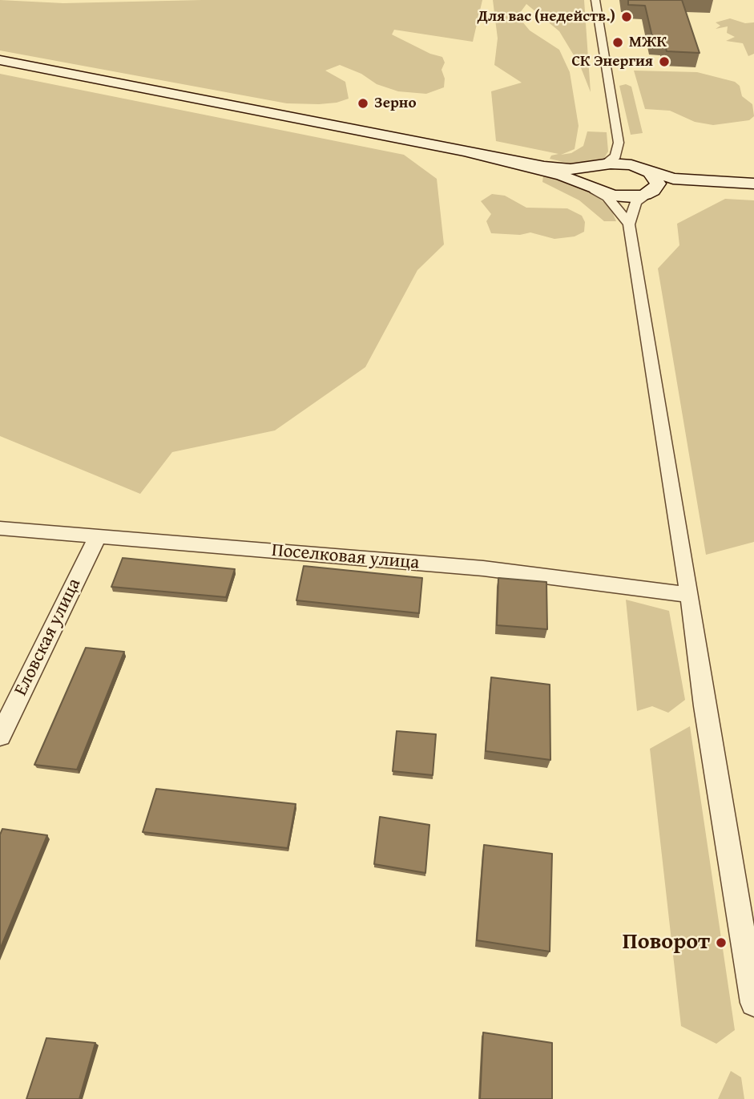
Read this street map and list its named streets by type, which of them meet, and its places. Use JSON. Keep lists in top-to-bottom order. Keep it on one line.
{"streets":{"street":["Поселковая улица","Еловская улица"]},"crossings":[["Поселковая улица","Еловская улица"]],"places":["Для вас (недейств.)","МЖК","СК Энергия","Зерно","Поворот"]}
